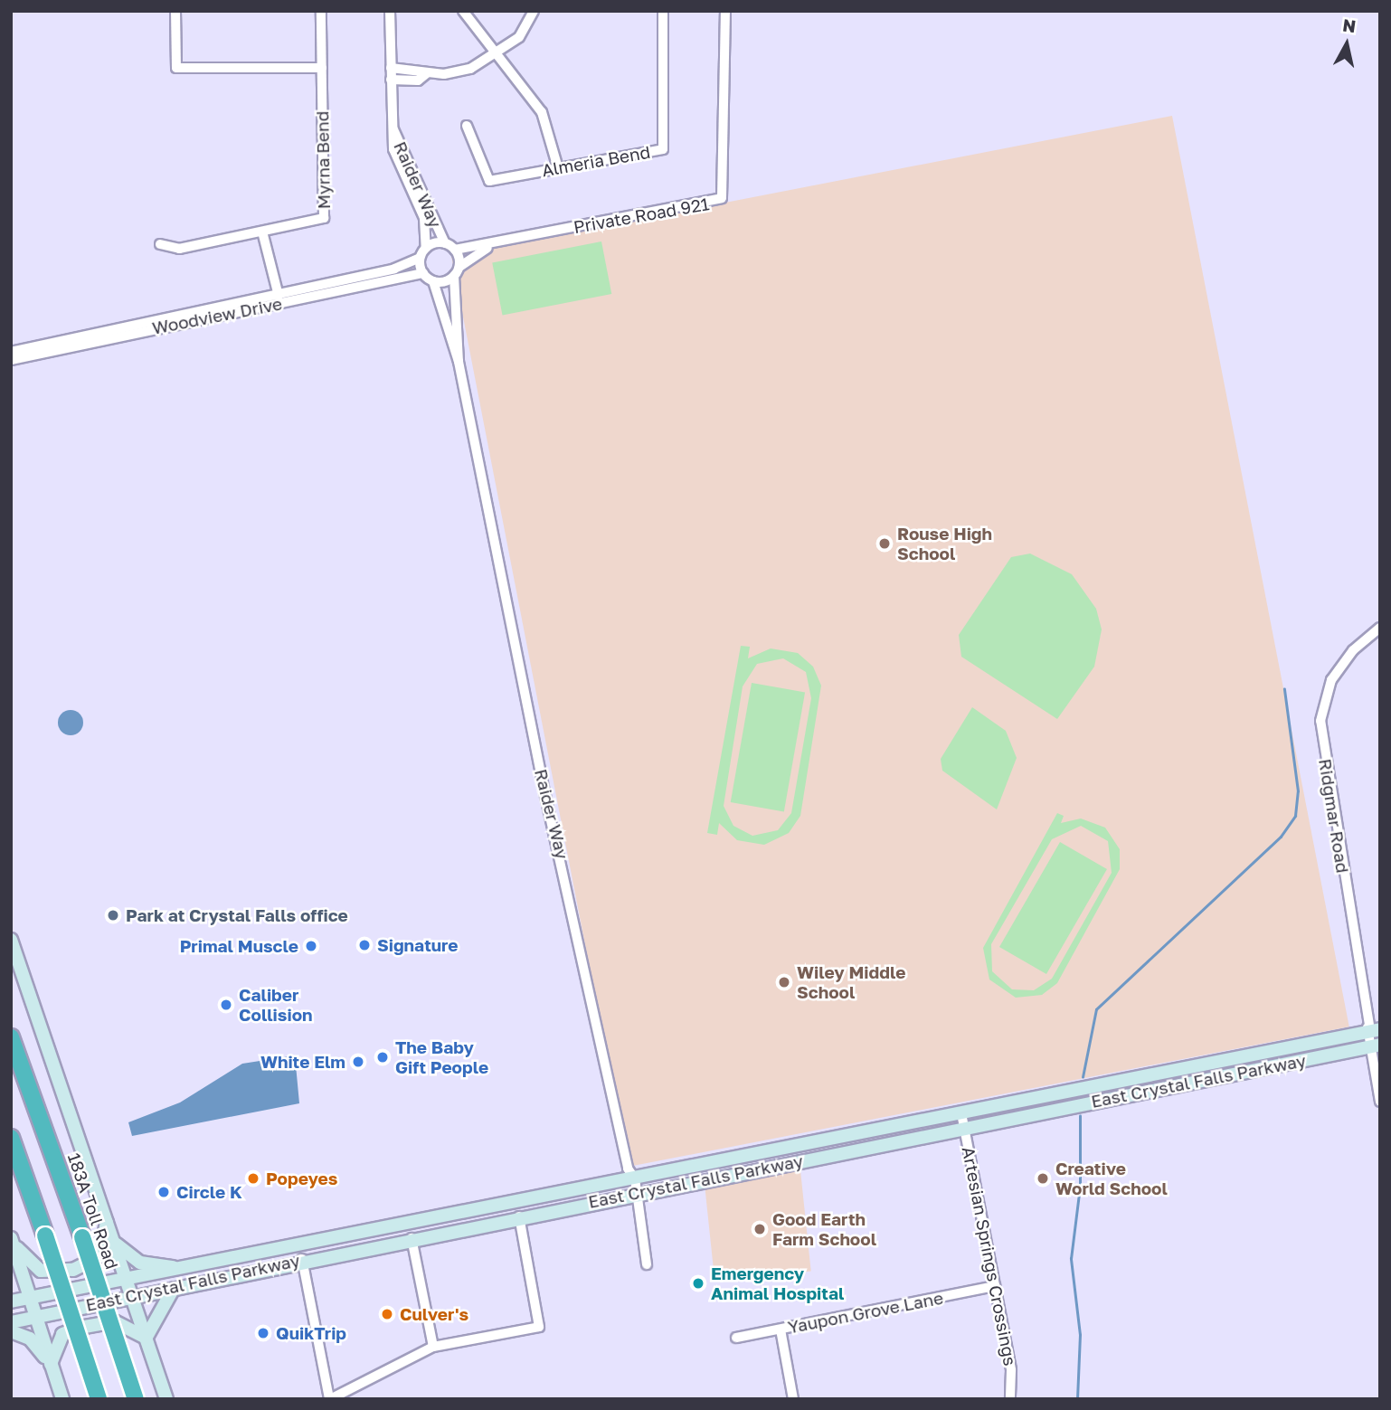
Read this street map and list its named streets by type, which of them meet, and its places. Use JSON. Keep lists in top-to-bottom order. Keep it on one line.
{"streets":{"highway":["183A Toll Road"],"main road":["East Crystal Falls Parkway"],"street":["Myrna Bend","Almeria Bend","Raider Way","Private Road 921","Woodview Drive","Ridgmar Road","Artesian Springs Crossings","Yaupon Grove Lane"]},"crossings":[["Raider Way","Private Road 921"],["Raider Way","Woodview Drive"],["Raider Way","East Crystal Falls Parkway"],["Private Road 921","Woodview Drive"],["Ridgmar Road","East Crystal Falls Parkway"],["East Crystal Falls Parkway","Artesian Springs Crossings"],["Artesian Springs Crossings","Yaupon Grove Lane"]],"places":["Rouse High School","Park at Crystal Falls office","Signature","Primal Muscle","Wiley Middle School","Caliber Collision","The Baby Gift People","White Elm","Popeyes","Creative World School","Circle K","Good Earth Farm School","Emergency Animal Hospital","Culver's","QuikTrip"],"north":"top"}
